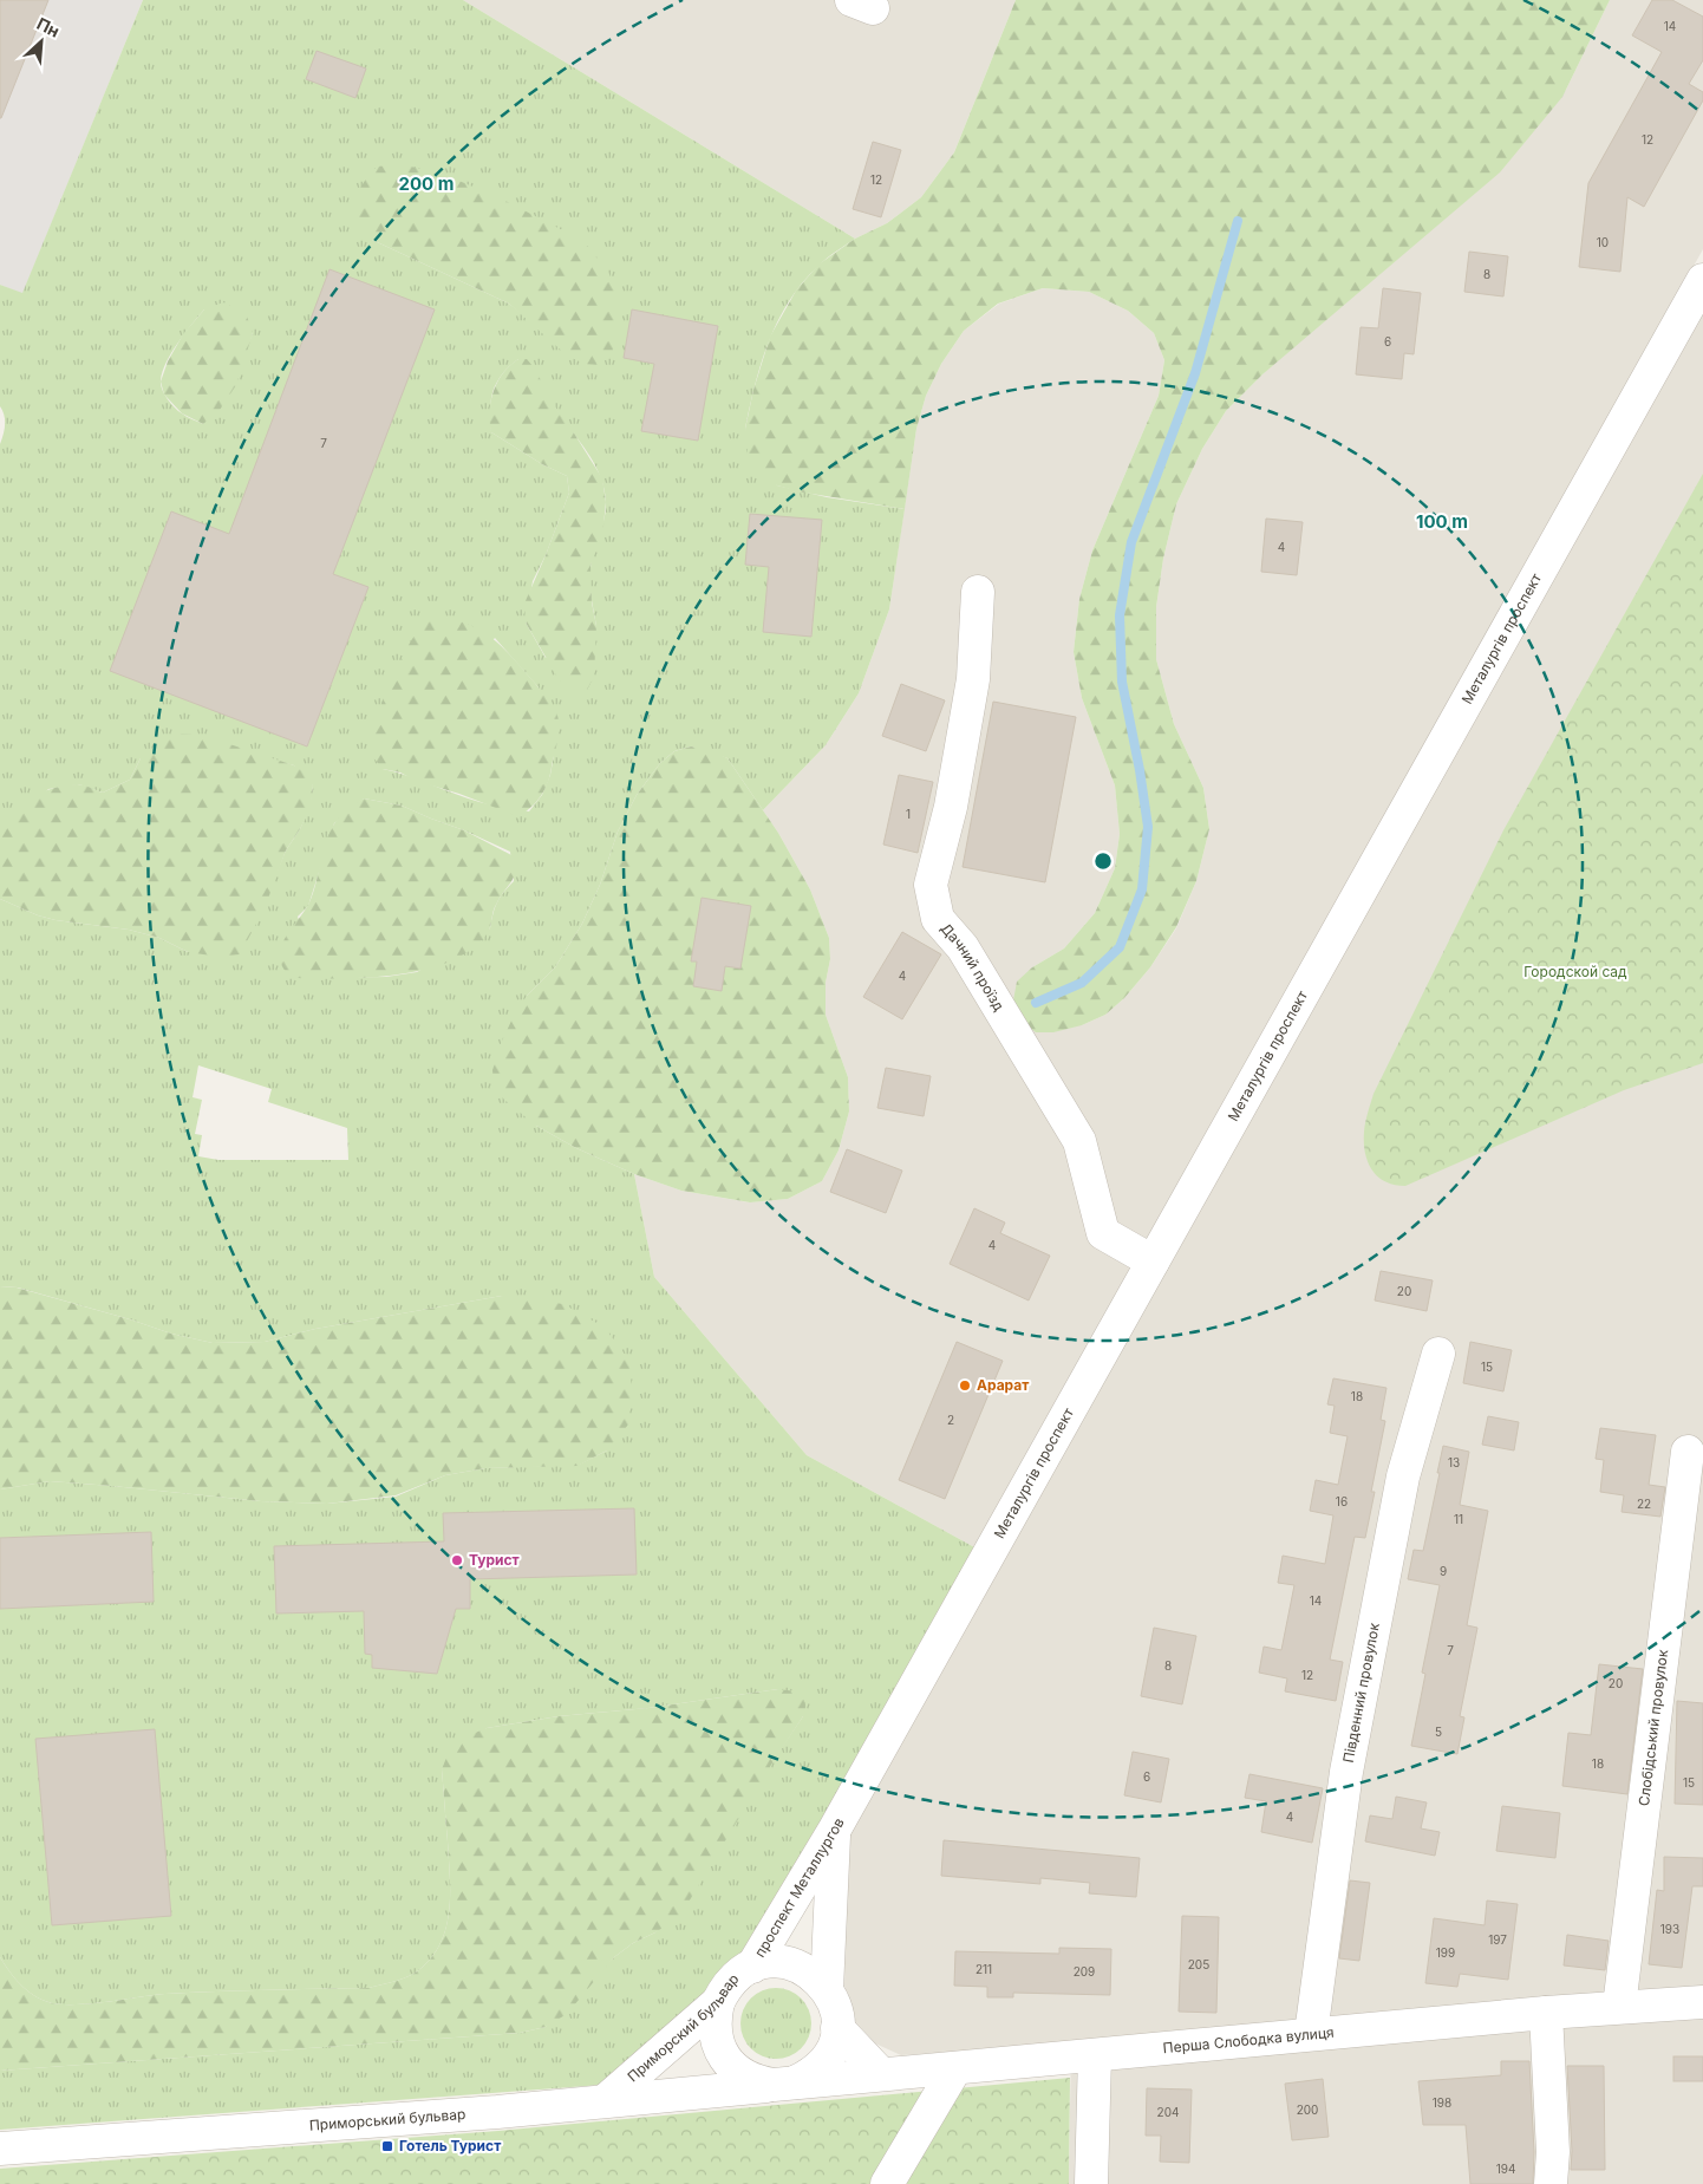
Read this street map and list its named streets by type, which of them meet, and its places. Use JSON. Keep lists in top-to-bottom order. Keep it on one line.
{"streets":{"street":["Металургів проспект","Дачний проїзд","Південний провулок","Слобідський провулок","проспект Металлургов","Приморский бульвар","Перша Слободка вулиця","Приморський бульвар"]},"crossings":[["Металургів проспект","Дачний проїзд"],["Металургів проспект","проспект Металлургов"],["Південний провулок","Перша Слободка вулиця"],["Слобідський провулок","Перша Слободка вулиця"],["проспект Металлургов","Приморский бульвар"],["проспект Металлургов","Перша Слободка вулиця"],["проспект Металлургов","Приморський бульвар"],["Приморский бульвар","Перша Слободка вулиця"],["Приморский бульвар","Приморський бульвар"],["Перша Слободка вулиця","Приморський бульвар"]],"parks":["Городской сад"],"places":{"other":["Арарат","Турист"],"transit":["Готель Турист"]},"house_numbers":["14","12","12","10","8","6","7","4","1","4","4","20","15","18","2","13","16","22","11","9","14","7","8","12","20","5","18","6","15","4","193","197","199","205","211","209","198","200","204","194"],"north":"top right","rings":["200 m","100 m"]}
